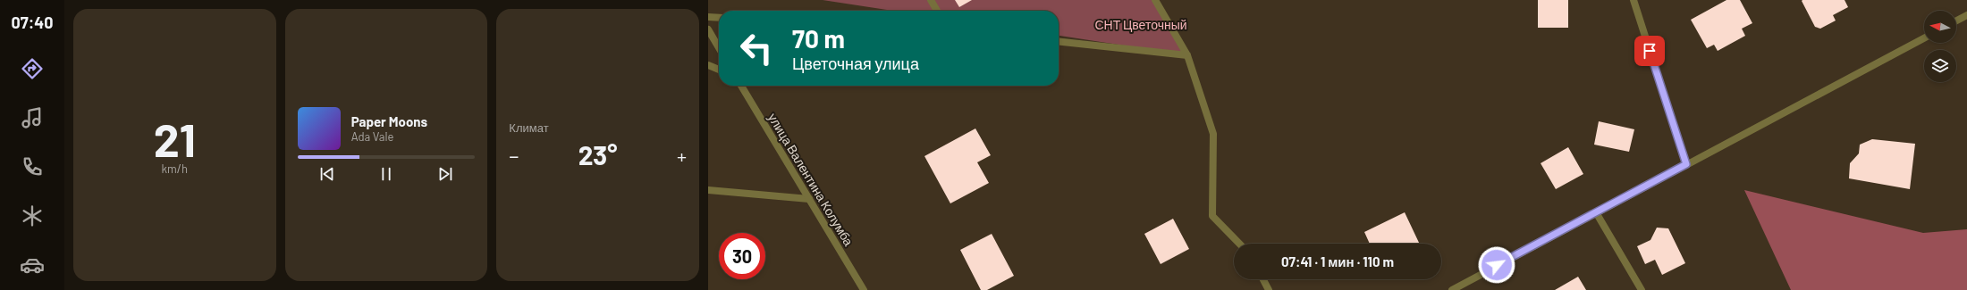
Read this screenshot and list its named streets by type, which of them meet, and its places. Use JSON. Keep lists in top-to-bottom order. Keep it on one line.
{"streets":{"street":["улица Валентина Колумба"]},"parks":["СНТ Цветочный"],"north":"left","page":{"tabs":"07:40","tile":[["21","km/h"],"Климат"],"turn":["70 m","Цветочная улица"],"song":["Paper Moons","Ada Vale"],"heat":["−","23°","+"],"limit":"30","trip":"07:41 · 1 мин · 110 m"}}
